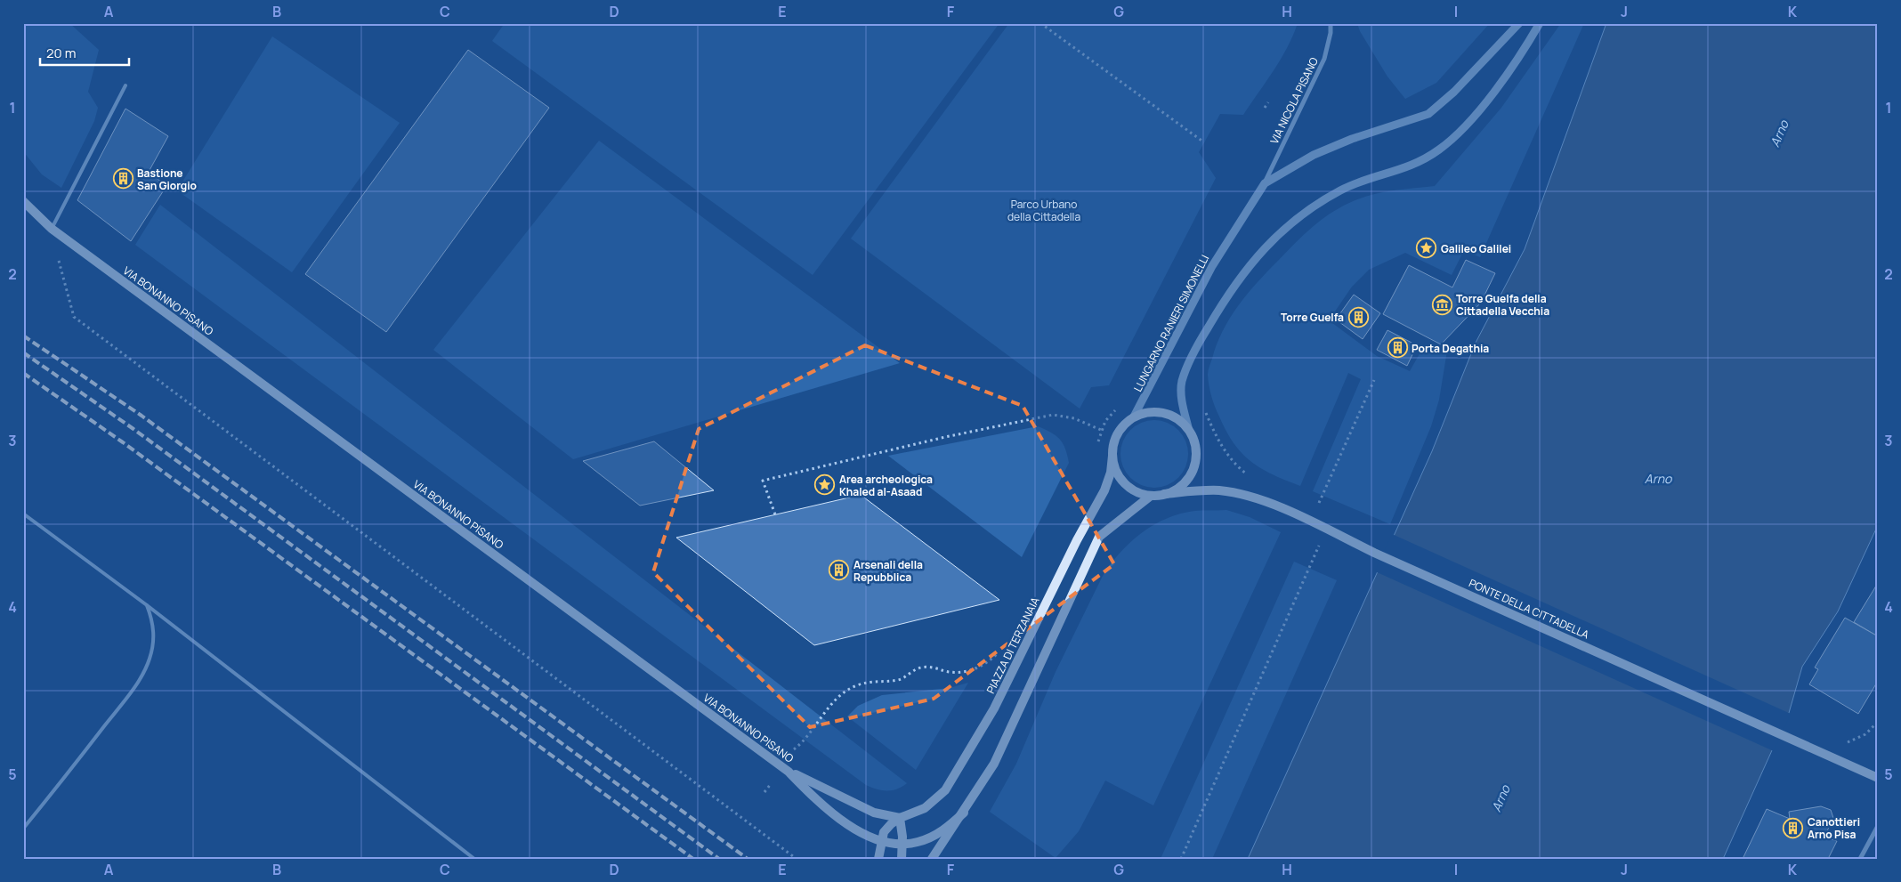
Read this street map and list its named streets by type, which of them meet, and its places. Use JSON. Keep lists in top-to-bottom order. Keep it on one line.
{"streets":{"main road":["VIA BONANNO PISANO","PONTE DELLA CITTADELLA","PIAZZA DI TERZANAIA"],"street":["VIA NICOLA PISANO","LUNGARNO RANIERI SIMONELLI"]},"crossings":[["VIA NICOLA PISANO","LUNGARNO RANIERI SIMONELLI"],["VIA BONANNO PISANO","PIAZZA DI TERZANAIA"],["LUNGARNO RANIERI SIMONELLI","PONTE DELLA CITTADELLA"],["LUNGARNO RANIERI SIMONELLI","PIAZZA DI TERZANAIA"],["PONTE DELLA CITTADELLA","PIAZZA DI TERZANAIA"]],"water":["Arno"],"parks":["Parco Urbano della Cittadella"],"places":{"building":["Bastione San Giorgio","Torre Guelfa","Porta Degathia","Arsenali della Repubblica","Canottieri Arno Pisa"],"place":["Galileo Galilei","Area archeologica Khaled al-Asaad"],"museum":["Torre Guelfa della Cittadella Vecchia"]},"scale_bar":"20 m","grid":{"columns":["A","B","C","D","E","F","G","H","I","J","K"],"rows":["1","2","3","4","5"]}}
